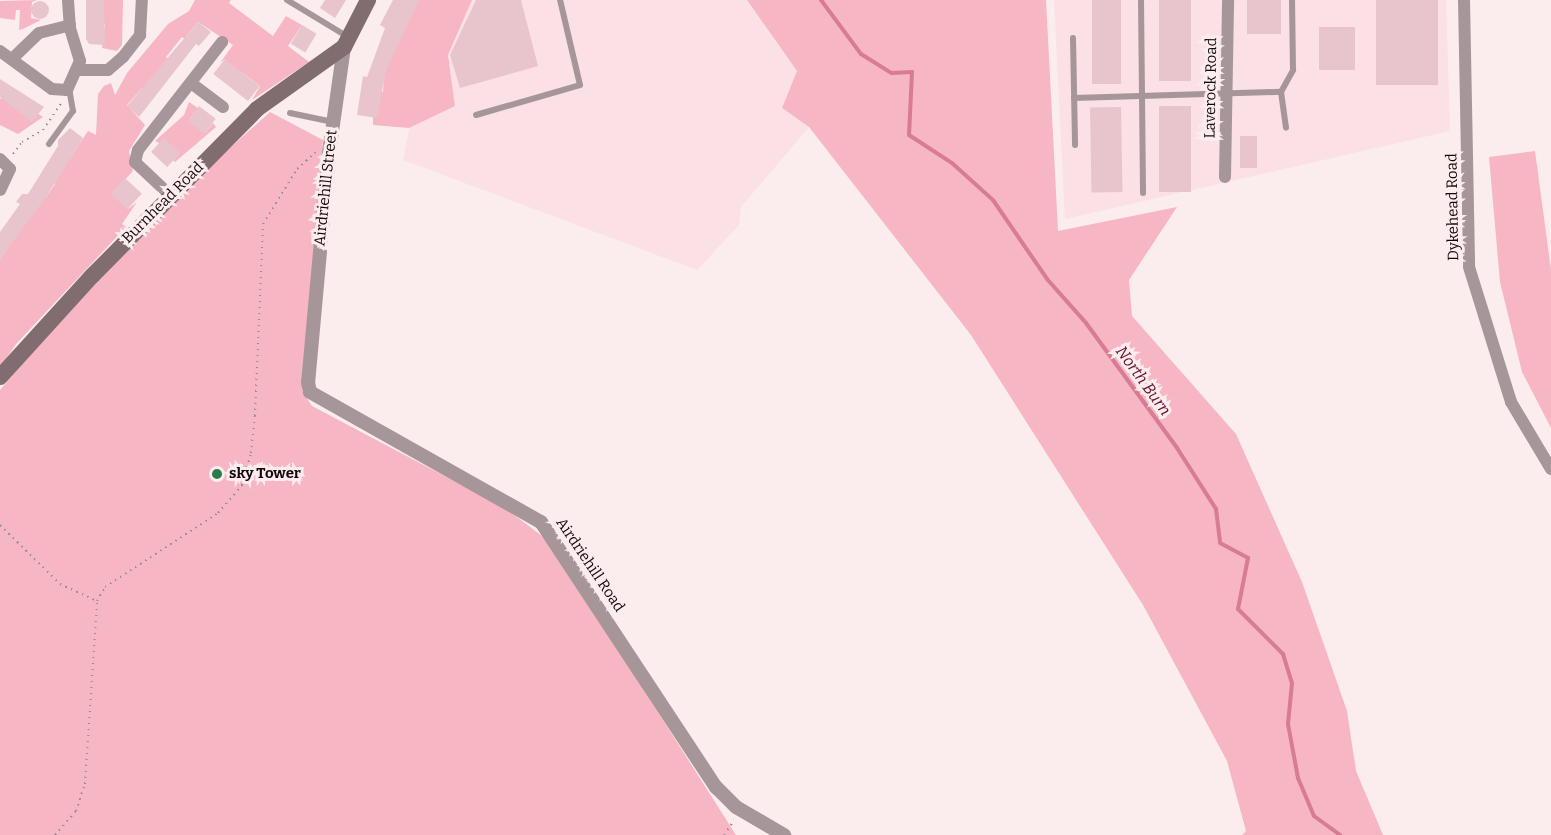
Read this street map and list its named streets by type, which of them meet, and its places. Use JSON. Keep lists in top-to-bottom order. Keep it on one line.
{"streets":{"main road":["Airdriehill Street","Burnhead Road"],"street":["Laverock Road","Dykehead Road","Airdriehill Road"]},"crossings":[["Airdriehill Street","Burnhead Road"],["Airdriehill Street","Airdriehill Road"]],"water":["North Burn"],"places":["sky Tower"]}
